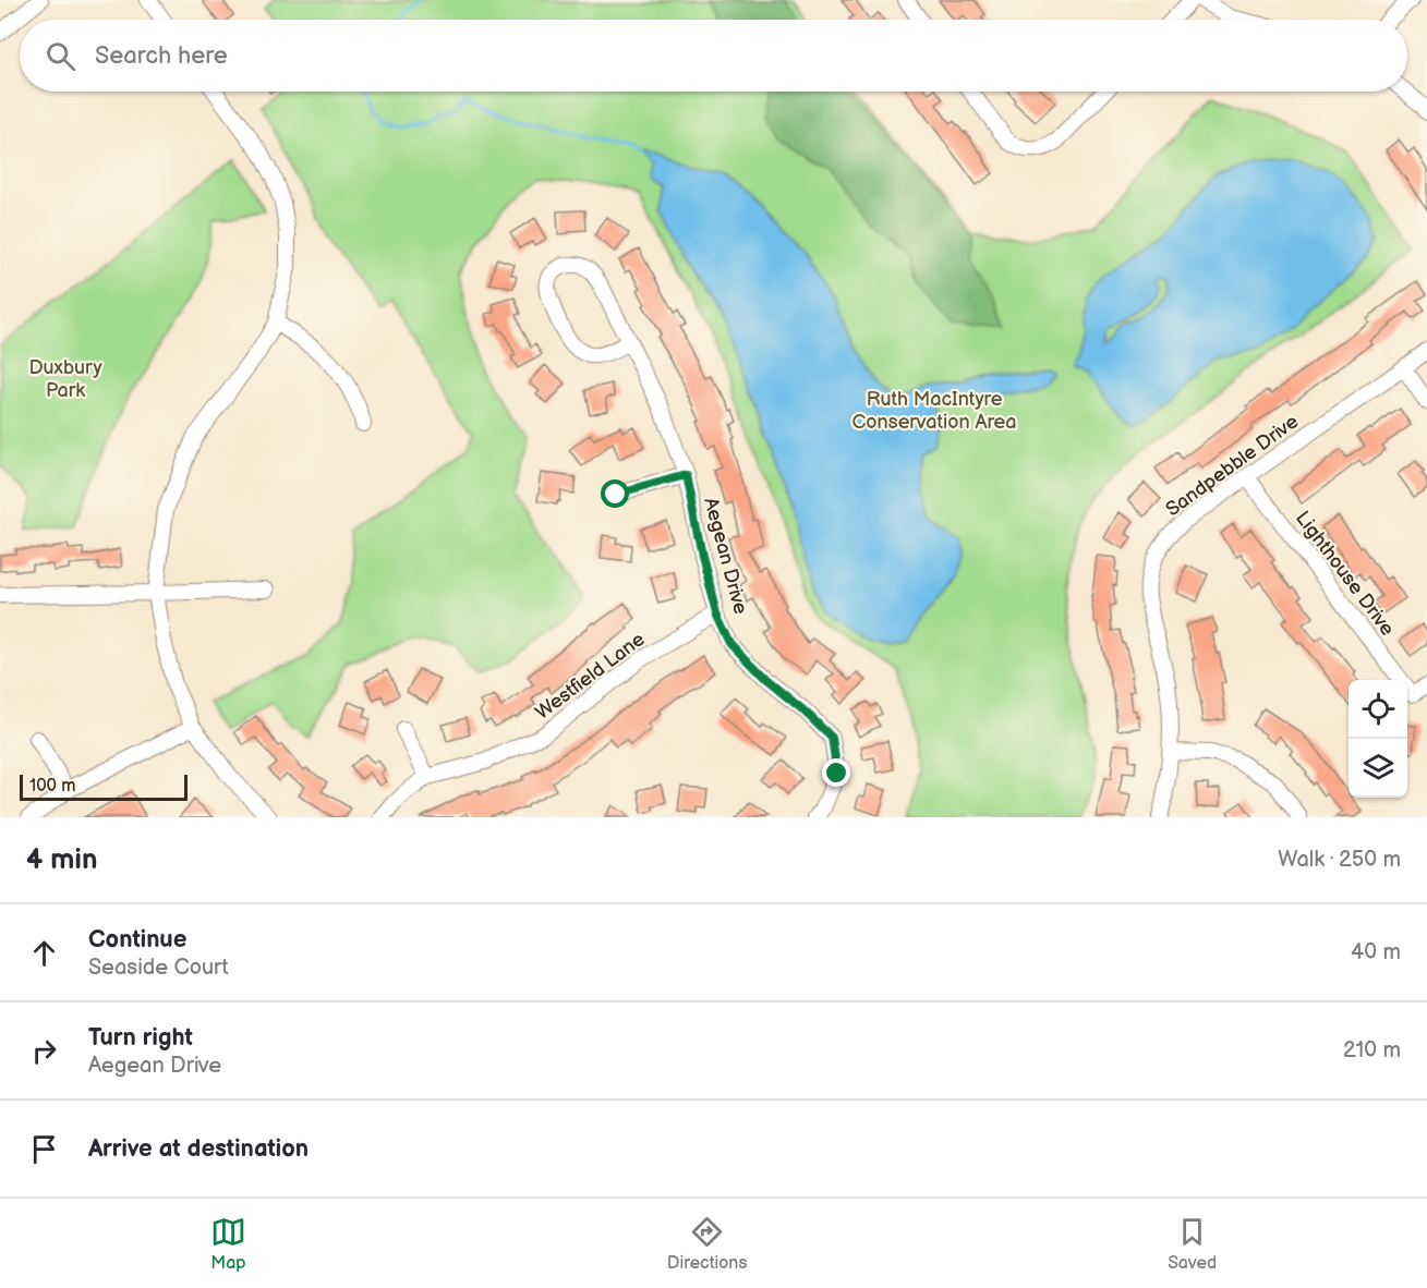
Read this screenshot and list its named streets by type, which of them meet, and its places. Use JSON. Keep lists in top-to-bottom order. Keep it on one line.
{"streets":{"street":["Sandpebble Drive","Aegean Drive","Lighthouse Drive","Westfield Lane"]},"crossings":[["Sandpebble Drive","Lighthouse Drive"],["Aegean Drive","Westfield Lane"]],"parks":["Duxbury Park","Ruth MacIntyre Conservation Area"],"scale_bar":"100 m","page":{"search":"Search here","scale":"100 m","heading":["4 min","Walk · 250 m"],"list":[["Continue","Seaside Court","40 m"],["Turn right","Aegean Drive","210 m"],"Arrive at destination"],"nav":["Map","Directions","Saved"]}}
